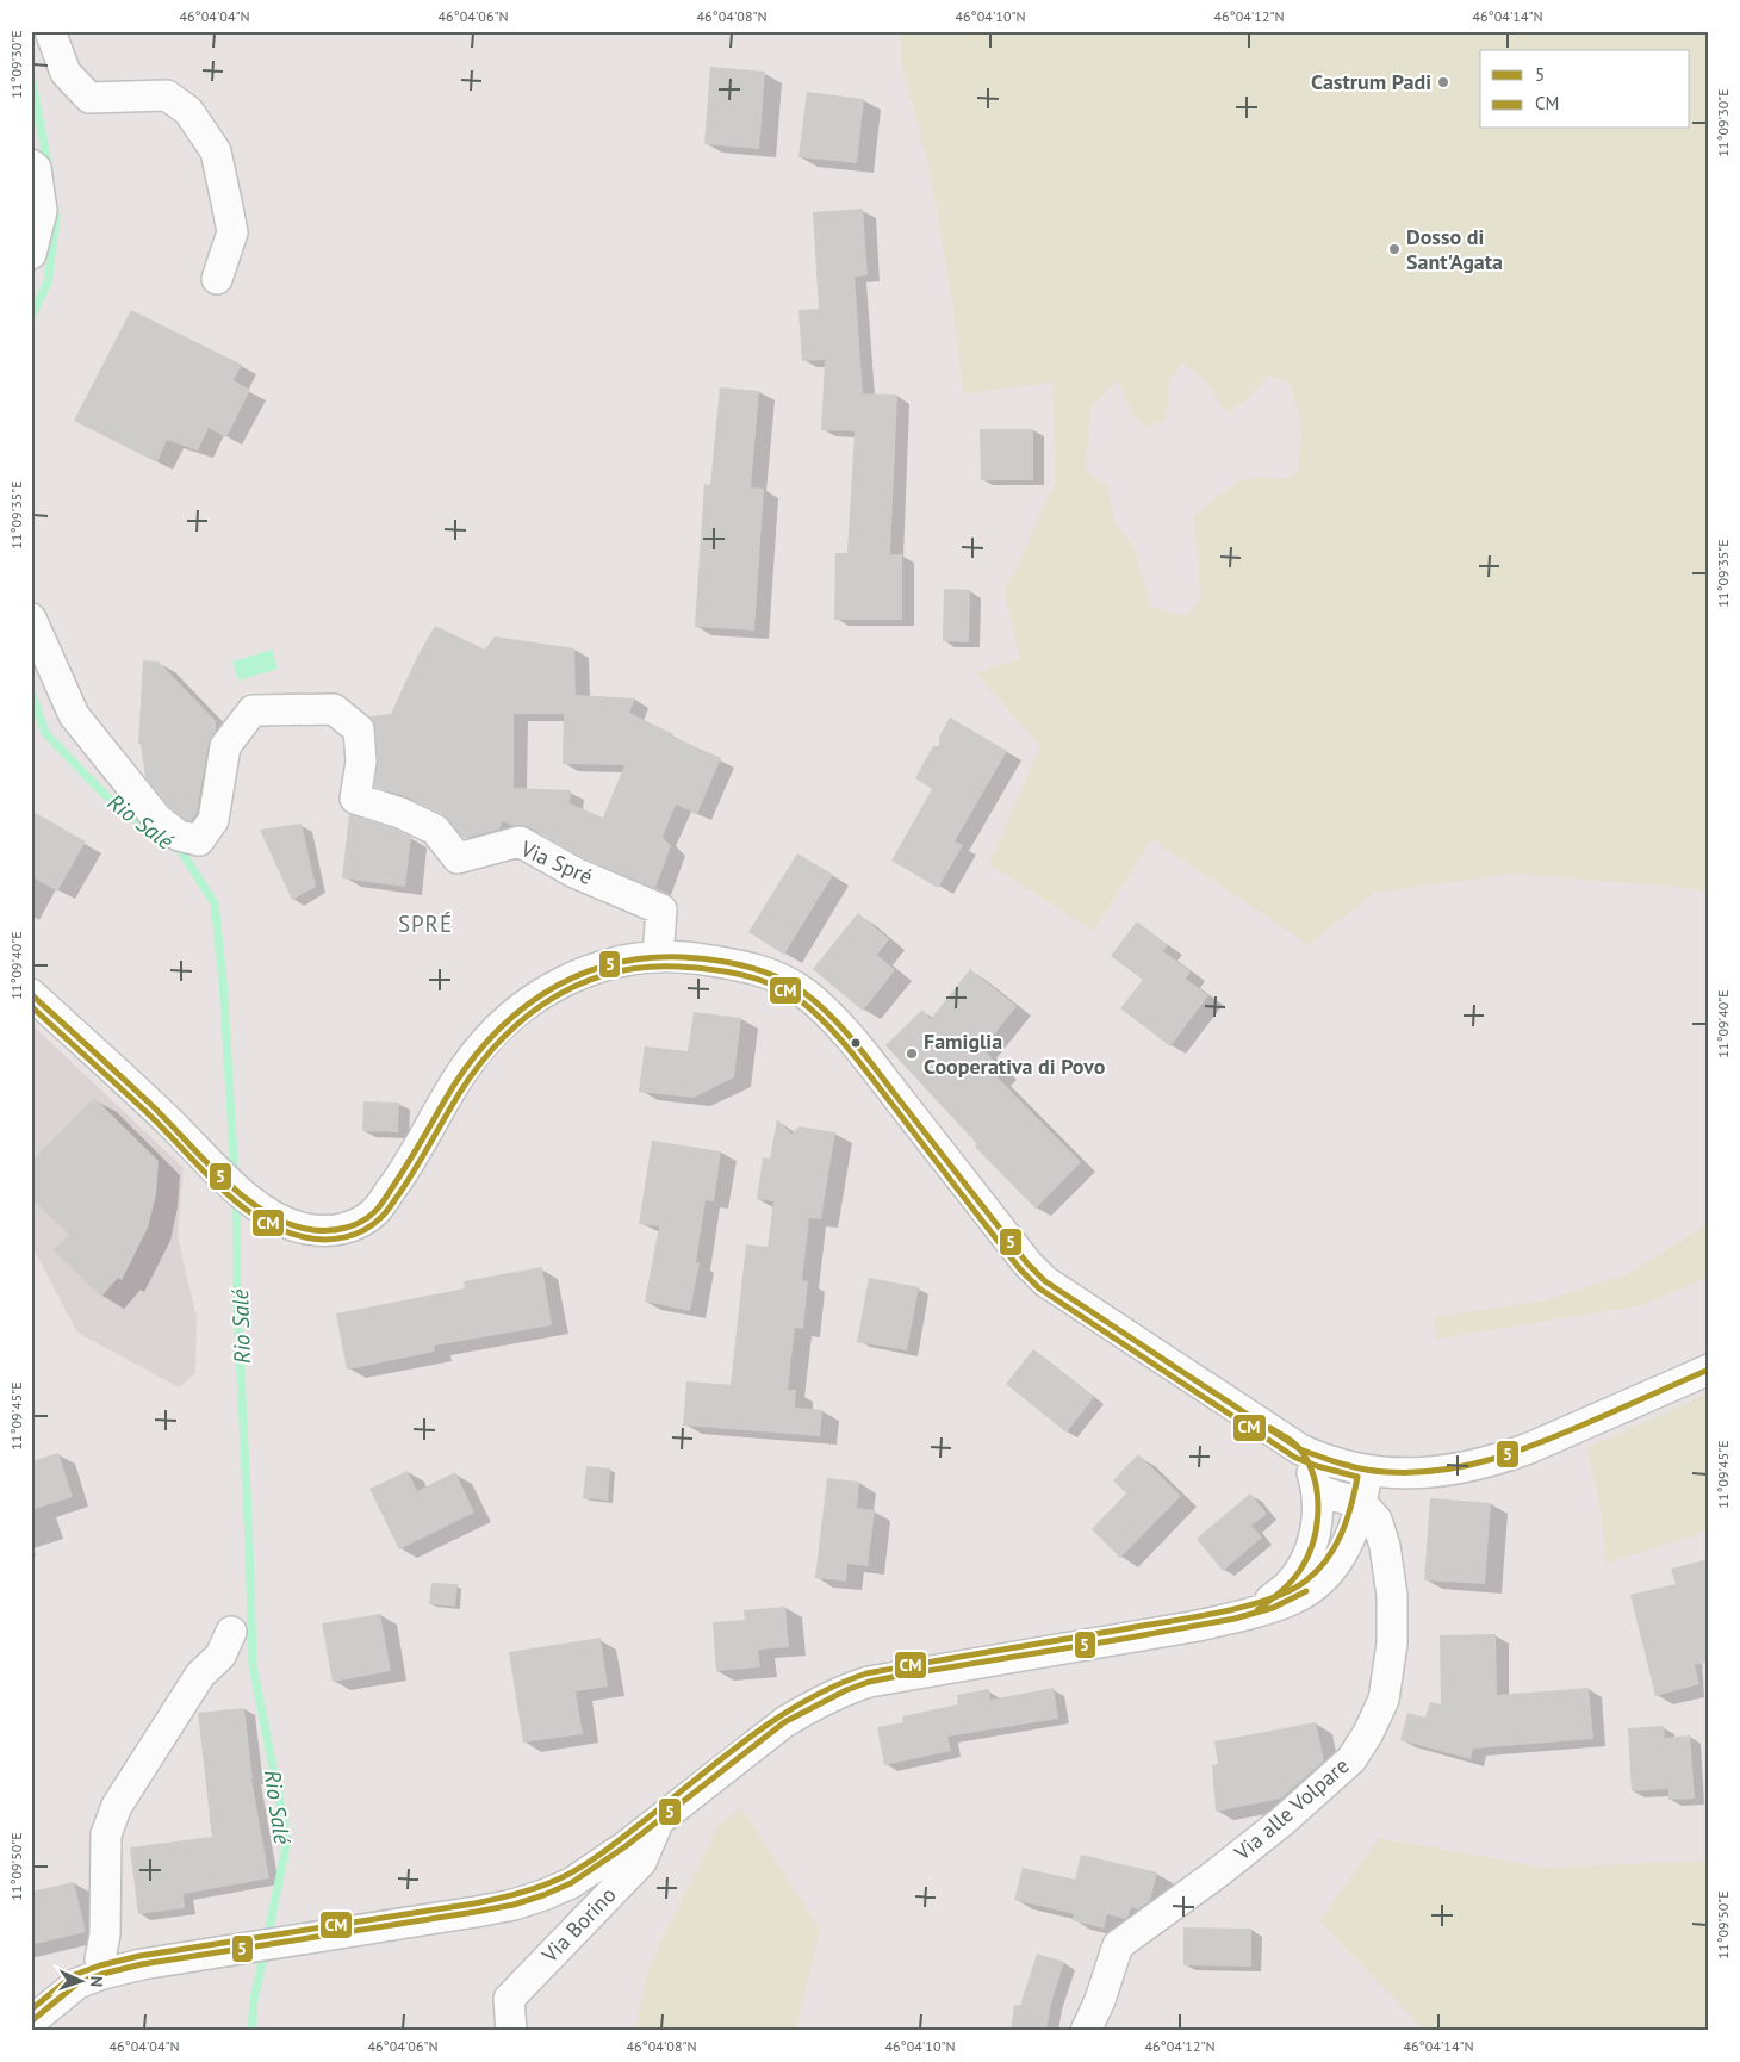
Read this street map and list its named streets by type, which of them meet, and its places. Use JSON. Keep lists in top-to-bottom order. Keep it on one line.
{"streets":{"street":["Via Spré","Via alle Volpare","Via Borino"]},"crossings":[["Via alle Volpare","Via Borino"]],"districts":["SPRÉ"],"water":["Rio Salé"],"places":["Castrum Padi","Dosso di Sant'Agata","Famiglia Cooperativa di Povo"],"lines":["transit line 5","transit line CM"],"legend":["5","CM"],"north":"right","coordinates":["46°04'04\"N","46°04'06\"N","46°04'08\"N","46°04'10\"N","46°04'12\"N","46°04'14\"N","11°09'30\"E","11°09'35\"E","11°09'40\"E","11°09'45\"E","11°09'50\"E"]}
